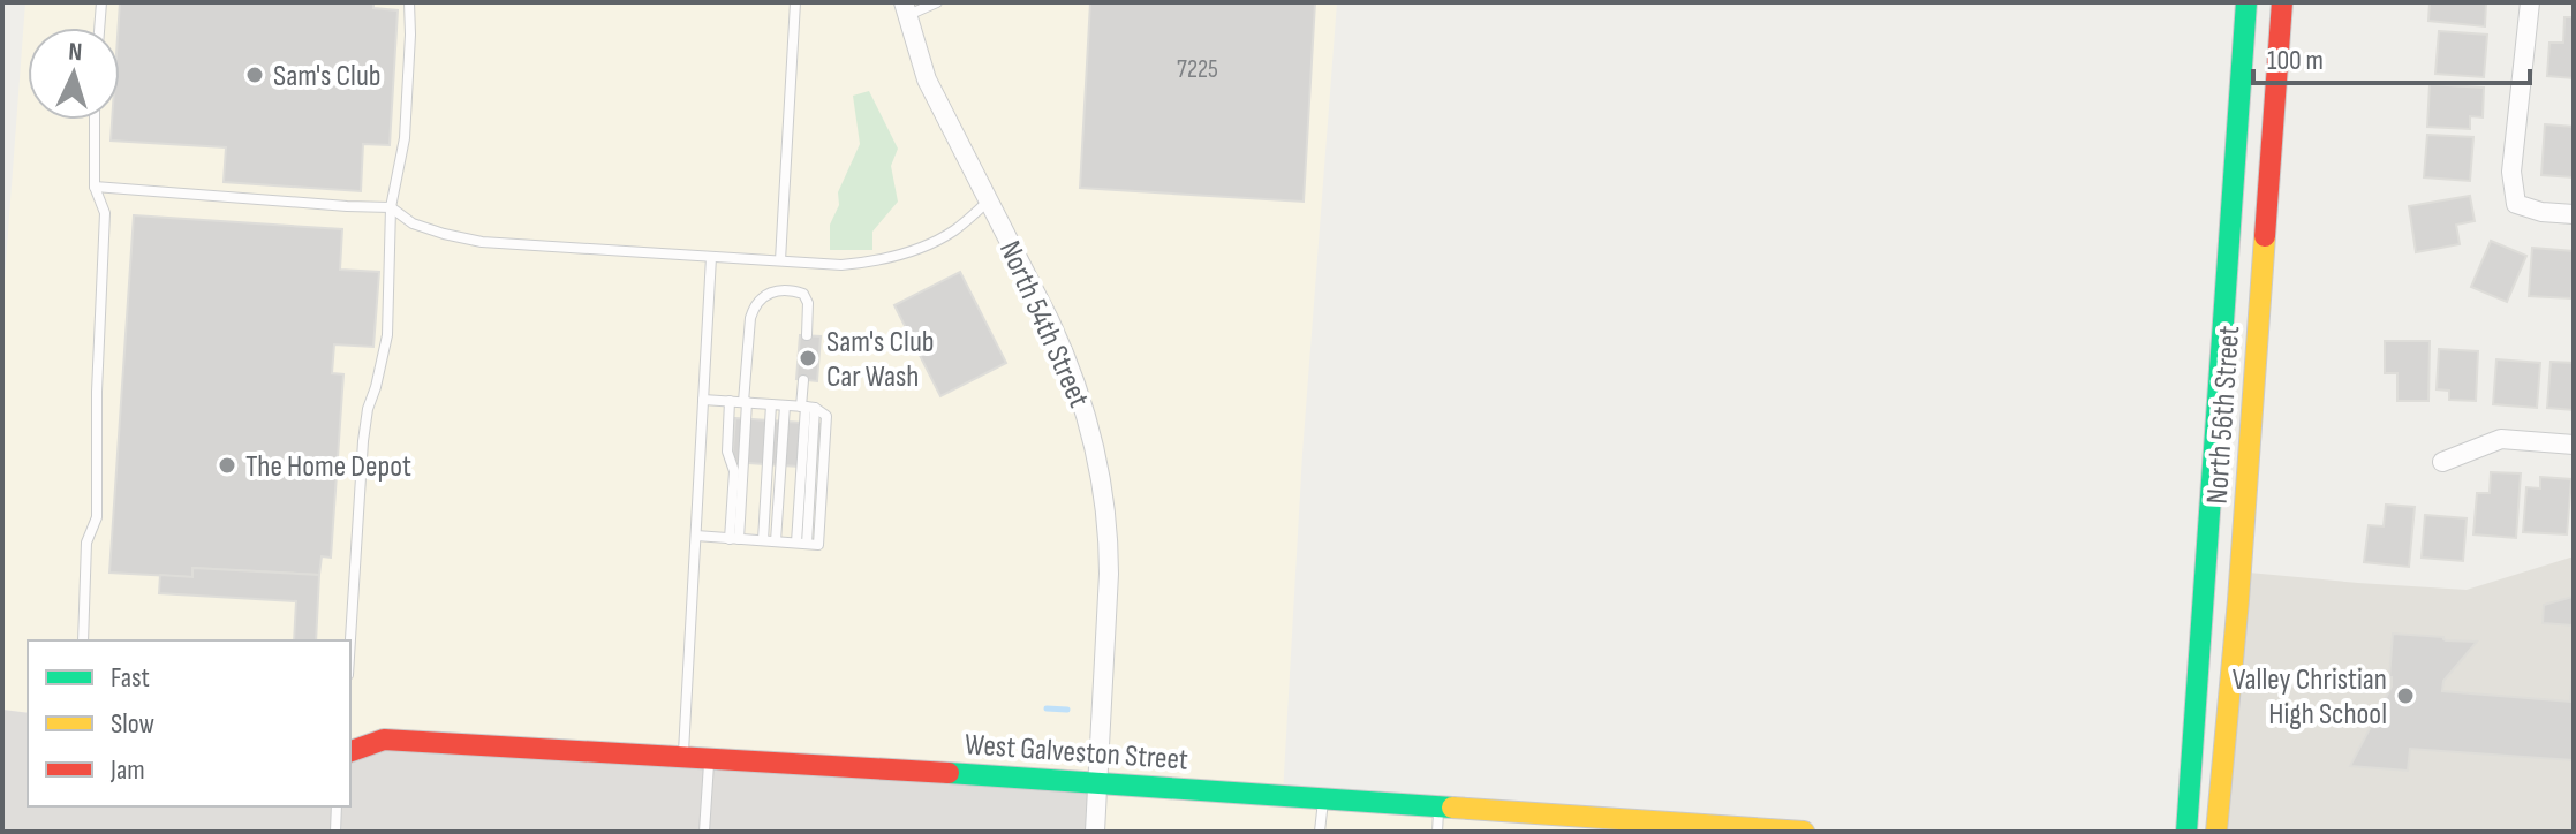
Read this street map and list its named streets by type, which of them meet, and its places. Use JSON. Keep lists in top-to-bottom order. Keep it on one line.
{"streets":{"main road":["North 56th Street","West Galveston Street"],"street":["North 54th Street"]},"crossings":[["North 54th Street","West Galveston Street"]],"places":["Sam's Club","Sam's Club Car Wash","The Home Depot","Valley Christian High School"],"house_numbers":["7225"],"legend":["Fast","Slow","Jam"],"scale_bar":"100 m","north":"top"}
